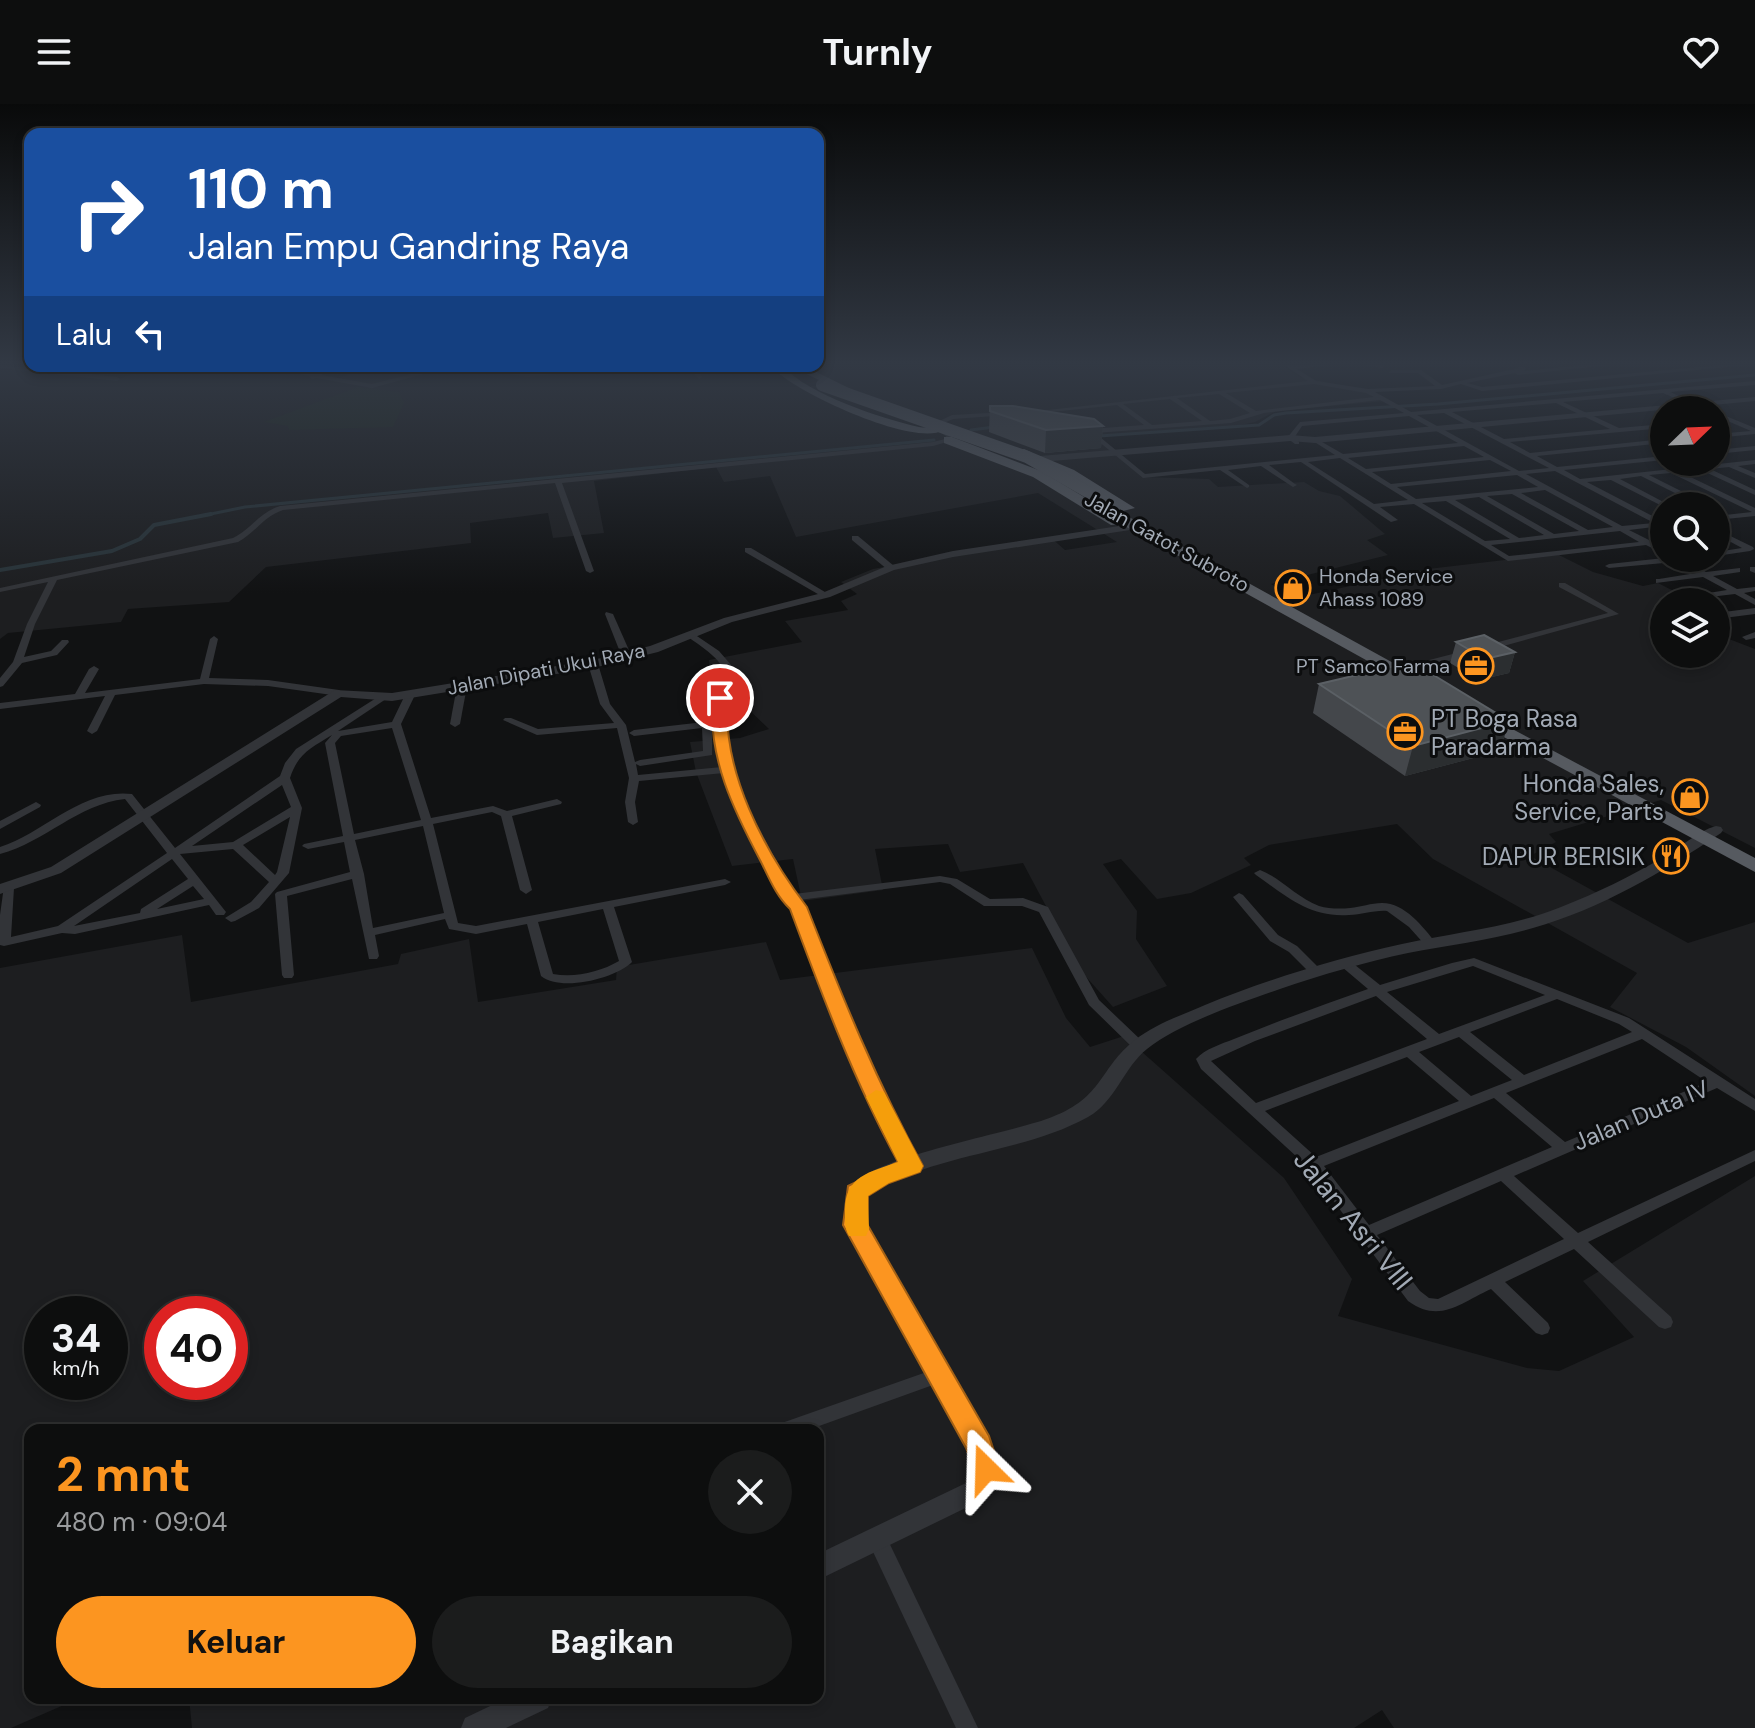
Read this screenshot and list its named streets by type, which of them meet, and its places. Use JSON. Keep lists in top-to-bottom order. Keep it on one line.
{"streets":{"highway":["Jalan Gatot Subroto"],"street":["Jalan Dipati Ukui Raya","Jalan Duta IV","Jalan Asri VIII"]},"crossings":[["Jalan Duta IV","Jalan Asri VIII"]],"places":{"shop":["Honda Service Ahass 1089","Honda Sales, Service, Parts"],"office":["PT Samco Farma","PT Boga Rasa Paradarma"],"restaurant":["DAPUR BERISIK"]},"north":"top right","page":{"header":"Turnly","turn":["110 m","Jalan Empu Gandring Raya"],"then":"Lalu","speed":"34 km/h","limit":"40","heading":["2 mnt","480 m · 09:04"],"buttons":["Keluar","Bagikan"]}}
